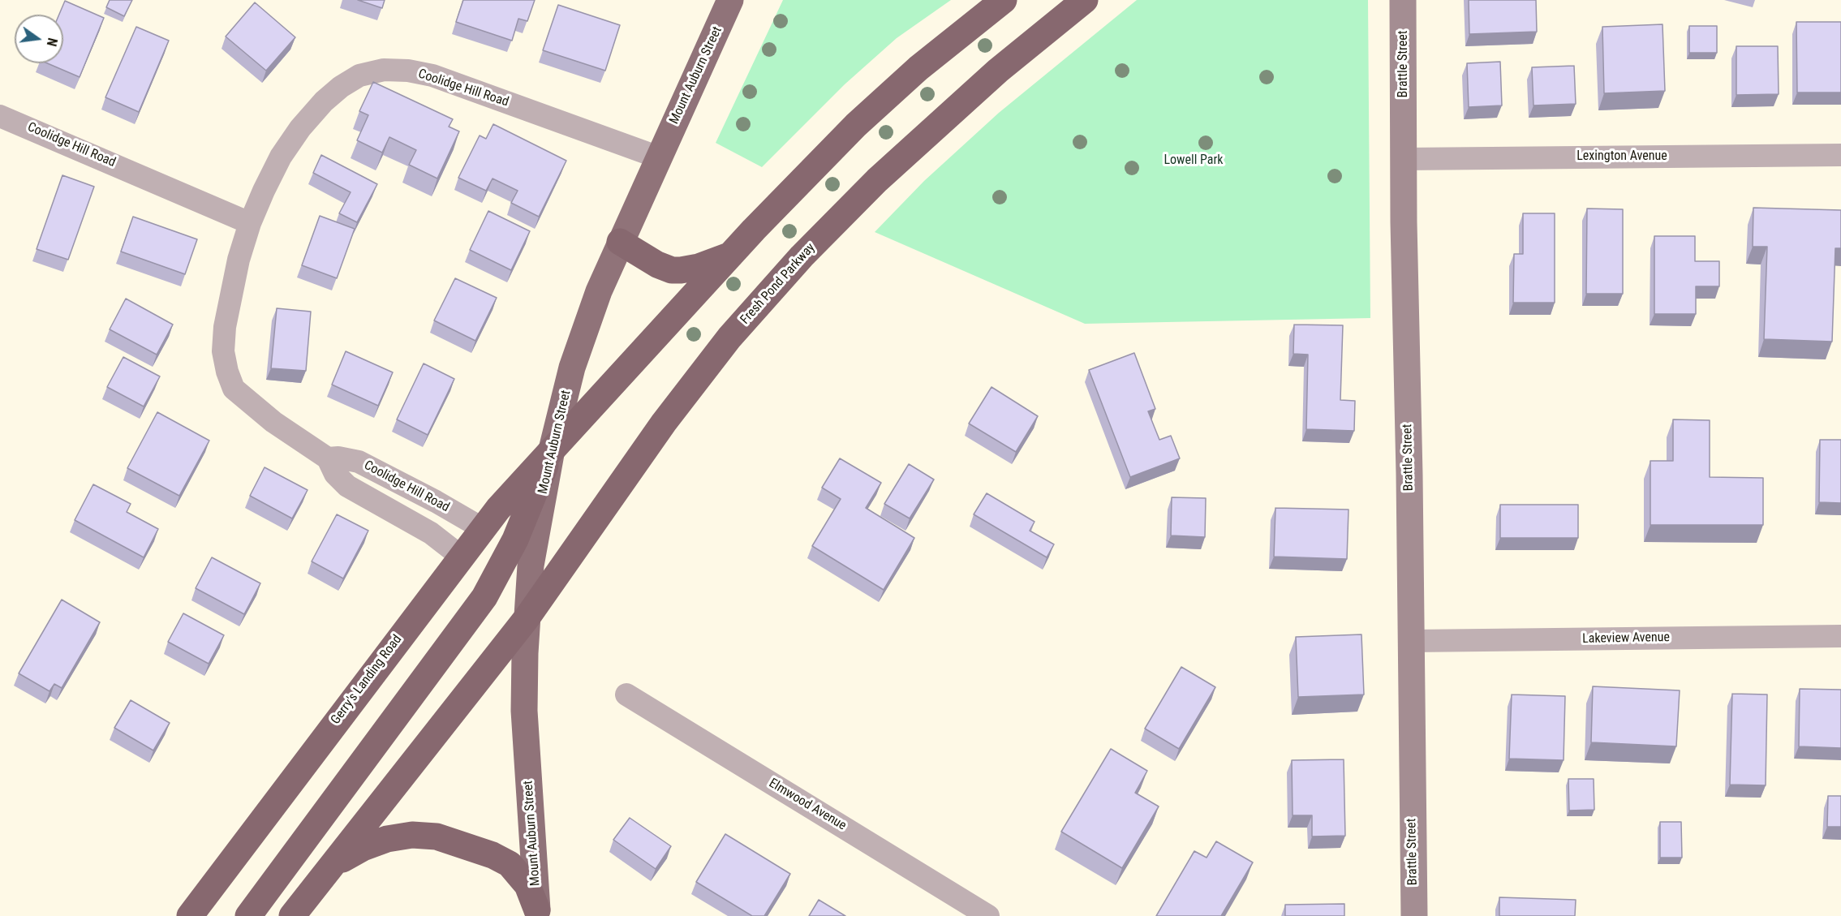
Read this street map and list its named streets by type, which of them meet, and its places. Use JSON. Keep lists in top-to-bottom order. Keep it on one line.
{"streets":{"highway":["Fresh Pond Parkway","Gerry's Landing Road"],"main road":["Brattle Street","Mount Auburn Street"],"street":["Coolidge Hill Road","Lexington Avenue","Lakeview Avenue","Elmwood Avenue"]},"crossings":[["Brattle Street","Lexington Avenue"],["Brattle Street","Lakeview Avenue"],["Mount Auburn Street","Coolidge Hill Road"],["Mount Auburn Street","Fresh Pond Parkway"],["Mount Auburn Street","Gerry's Landing Road"],["Coolidge Hill Road","Gerry's Landing Road"]],"parks":["Lowell Park"],"north":"right"}
